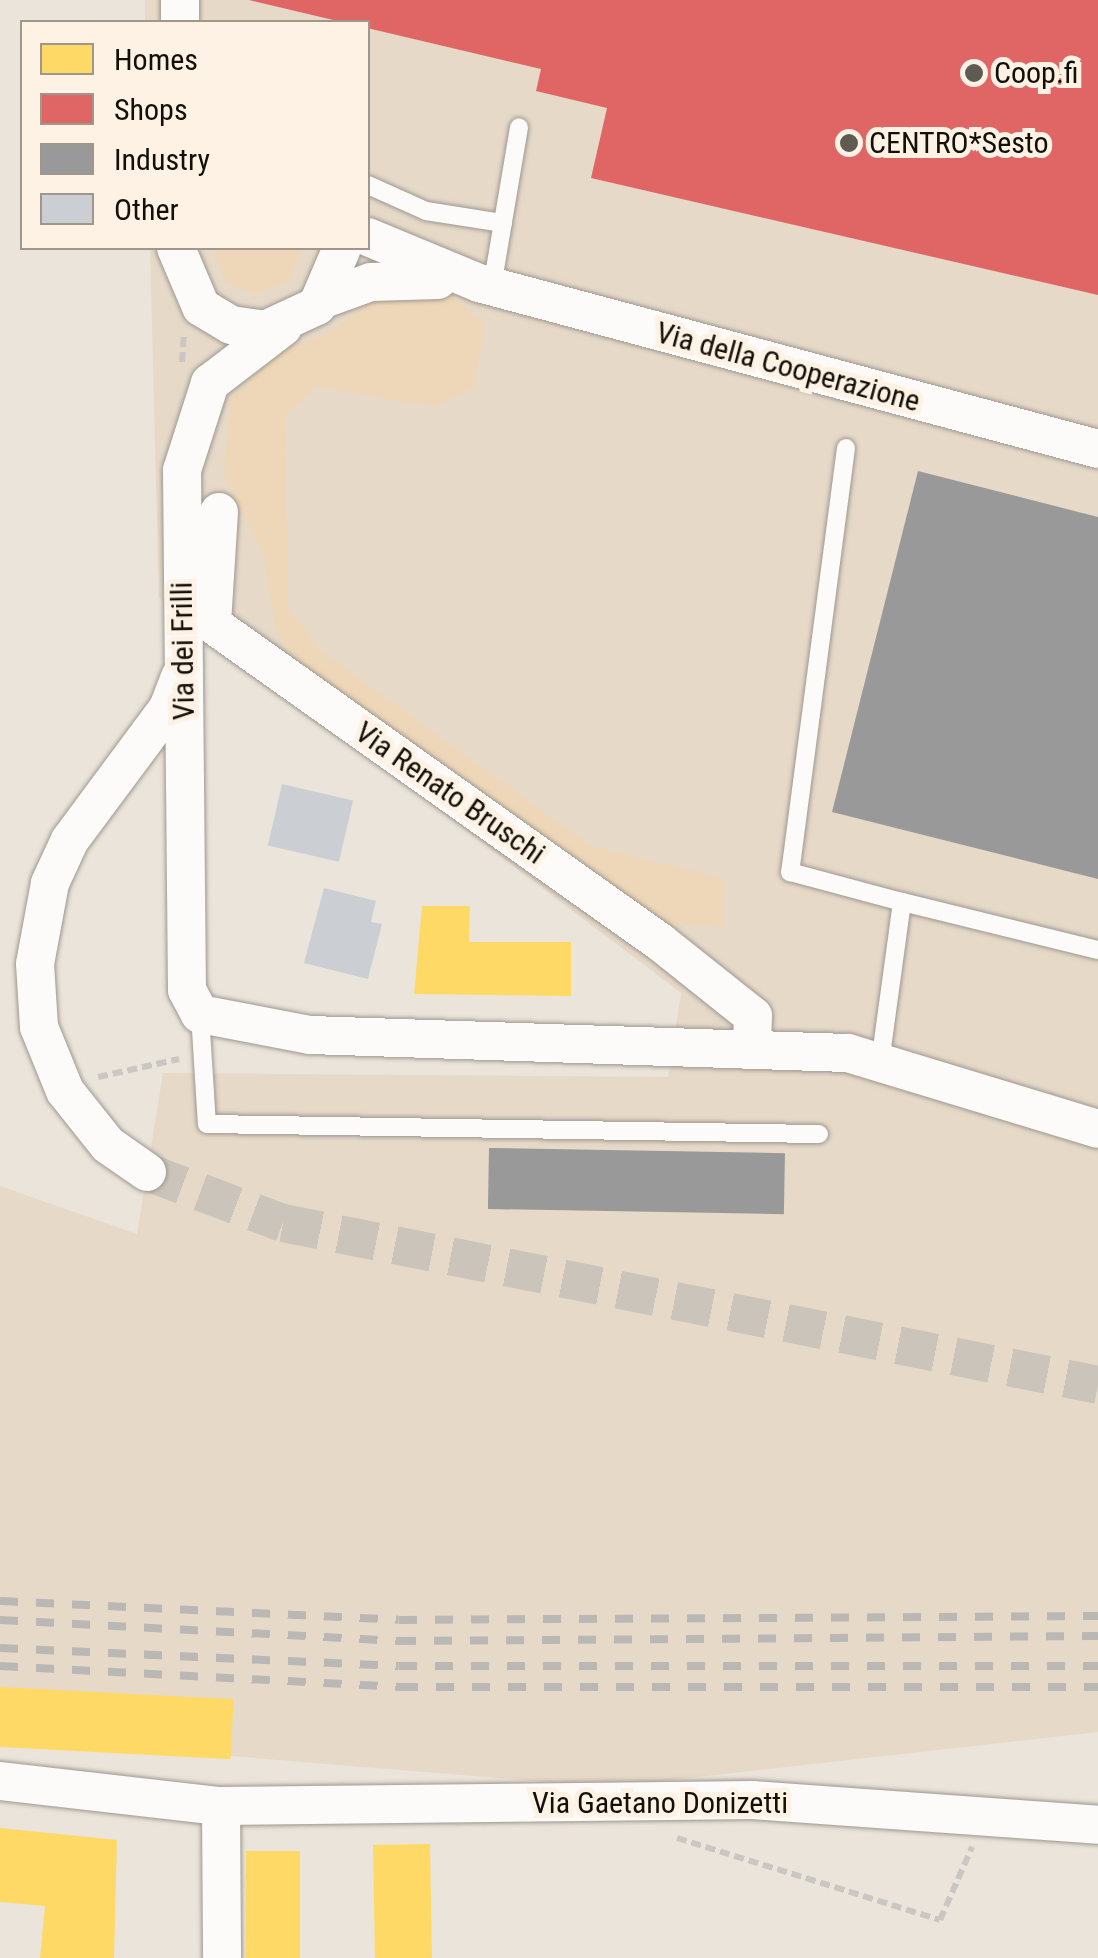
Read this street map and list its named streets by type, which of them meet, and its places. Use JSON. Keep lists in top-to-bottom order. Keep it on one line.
{"streets":{"street":["Via della Cooperazione","Via dei Frilli","Via Renato Bruschi","Via Gaetano Donizetti"]},"crossings":[["Via della Cooperazione","Via dei Frilli"]],"places":["Coop.fi","CENTRO*Sesto"],"legend":["Homes","Shops","Industry","Other"]}
